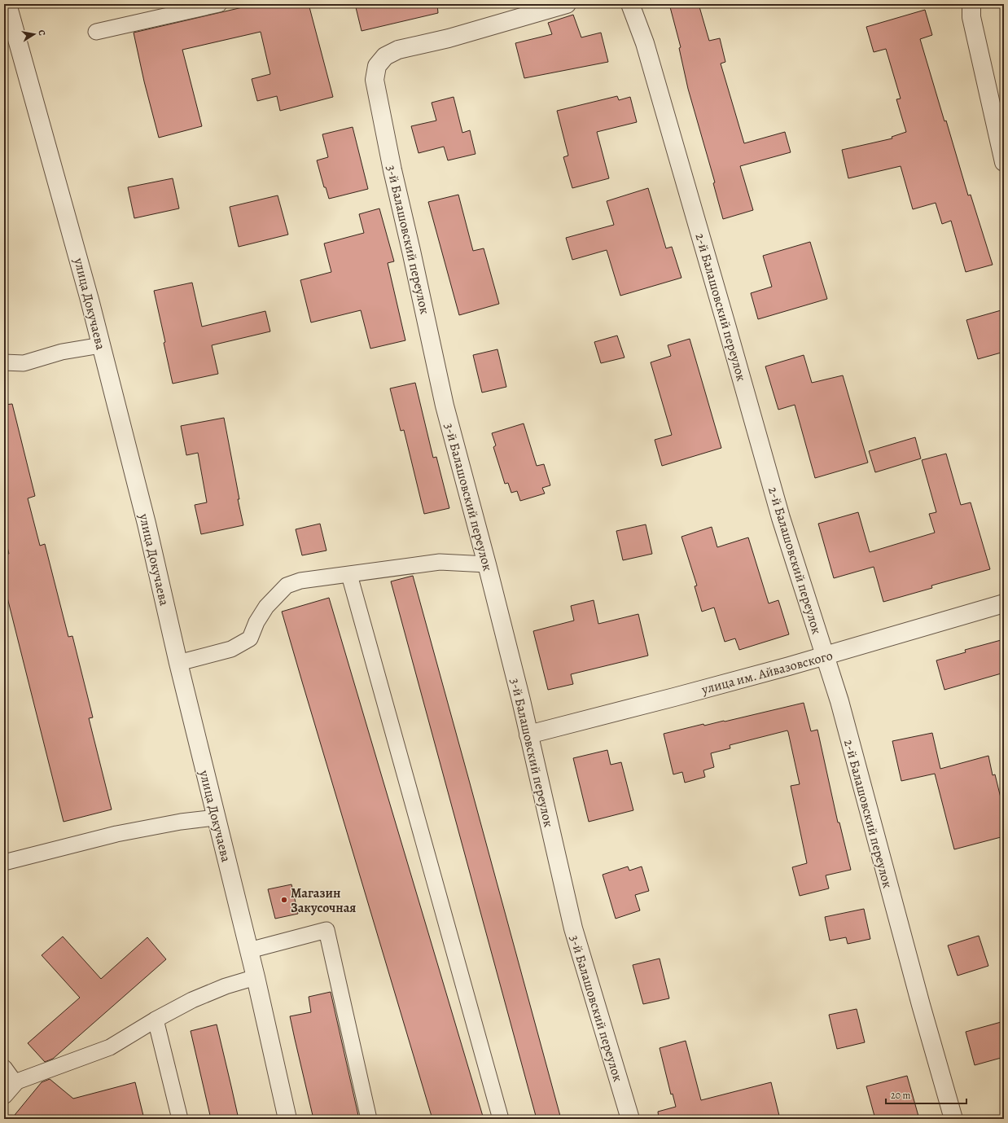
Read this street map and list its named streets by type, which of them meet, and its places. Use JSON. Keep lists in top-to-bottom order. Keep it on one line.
{"streets":{"street":["3-й Балашовский переулок","улица Докучаева","2-й Балашовский переулок","улица им. Айвазовского"]},"crossings":[["3-й Балашовский переулок","улица им. Айвазовского"],["2-й Балашовский переулок","улица им. Айвазовского"]],"places":["Магазин Закусочная"],"scale_bar":"20 m","north":"right"}
